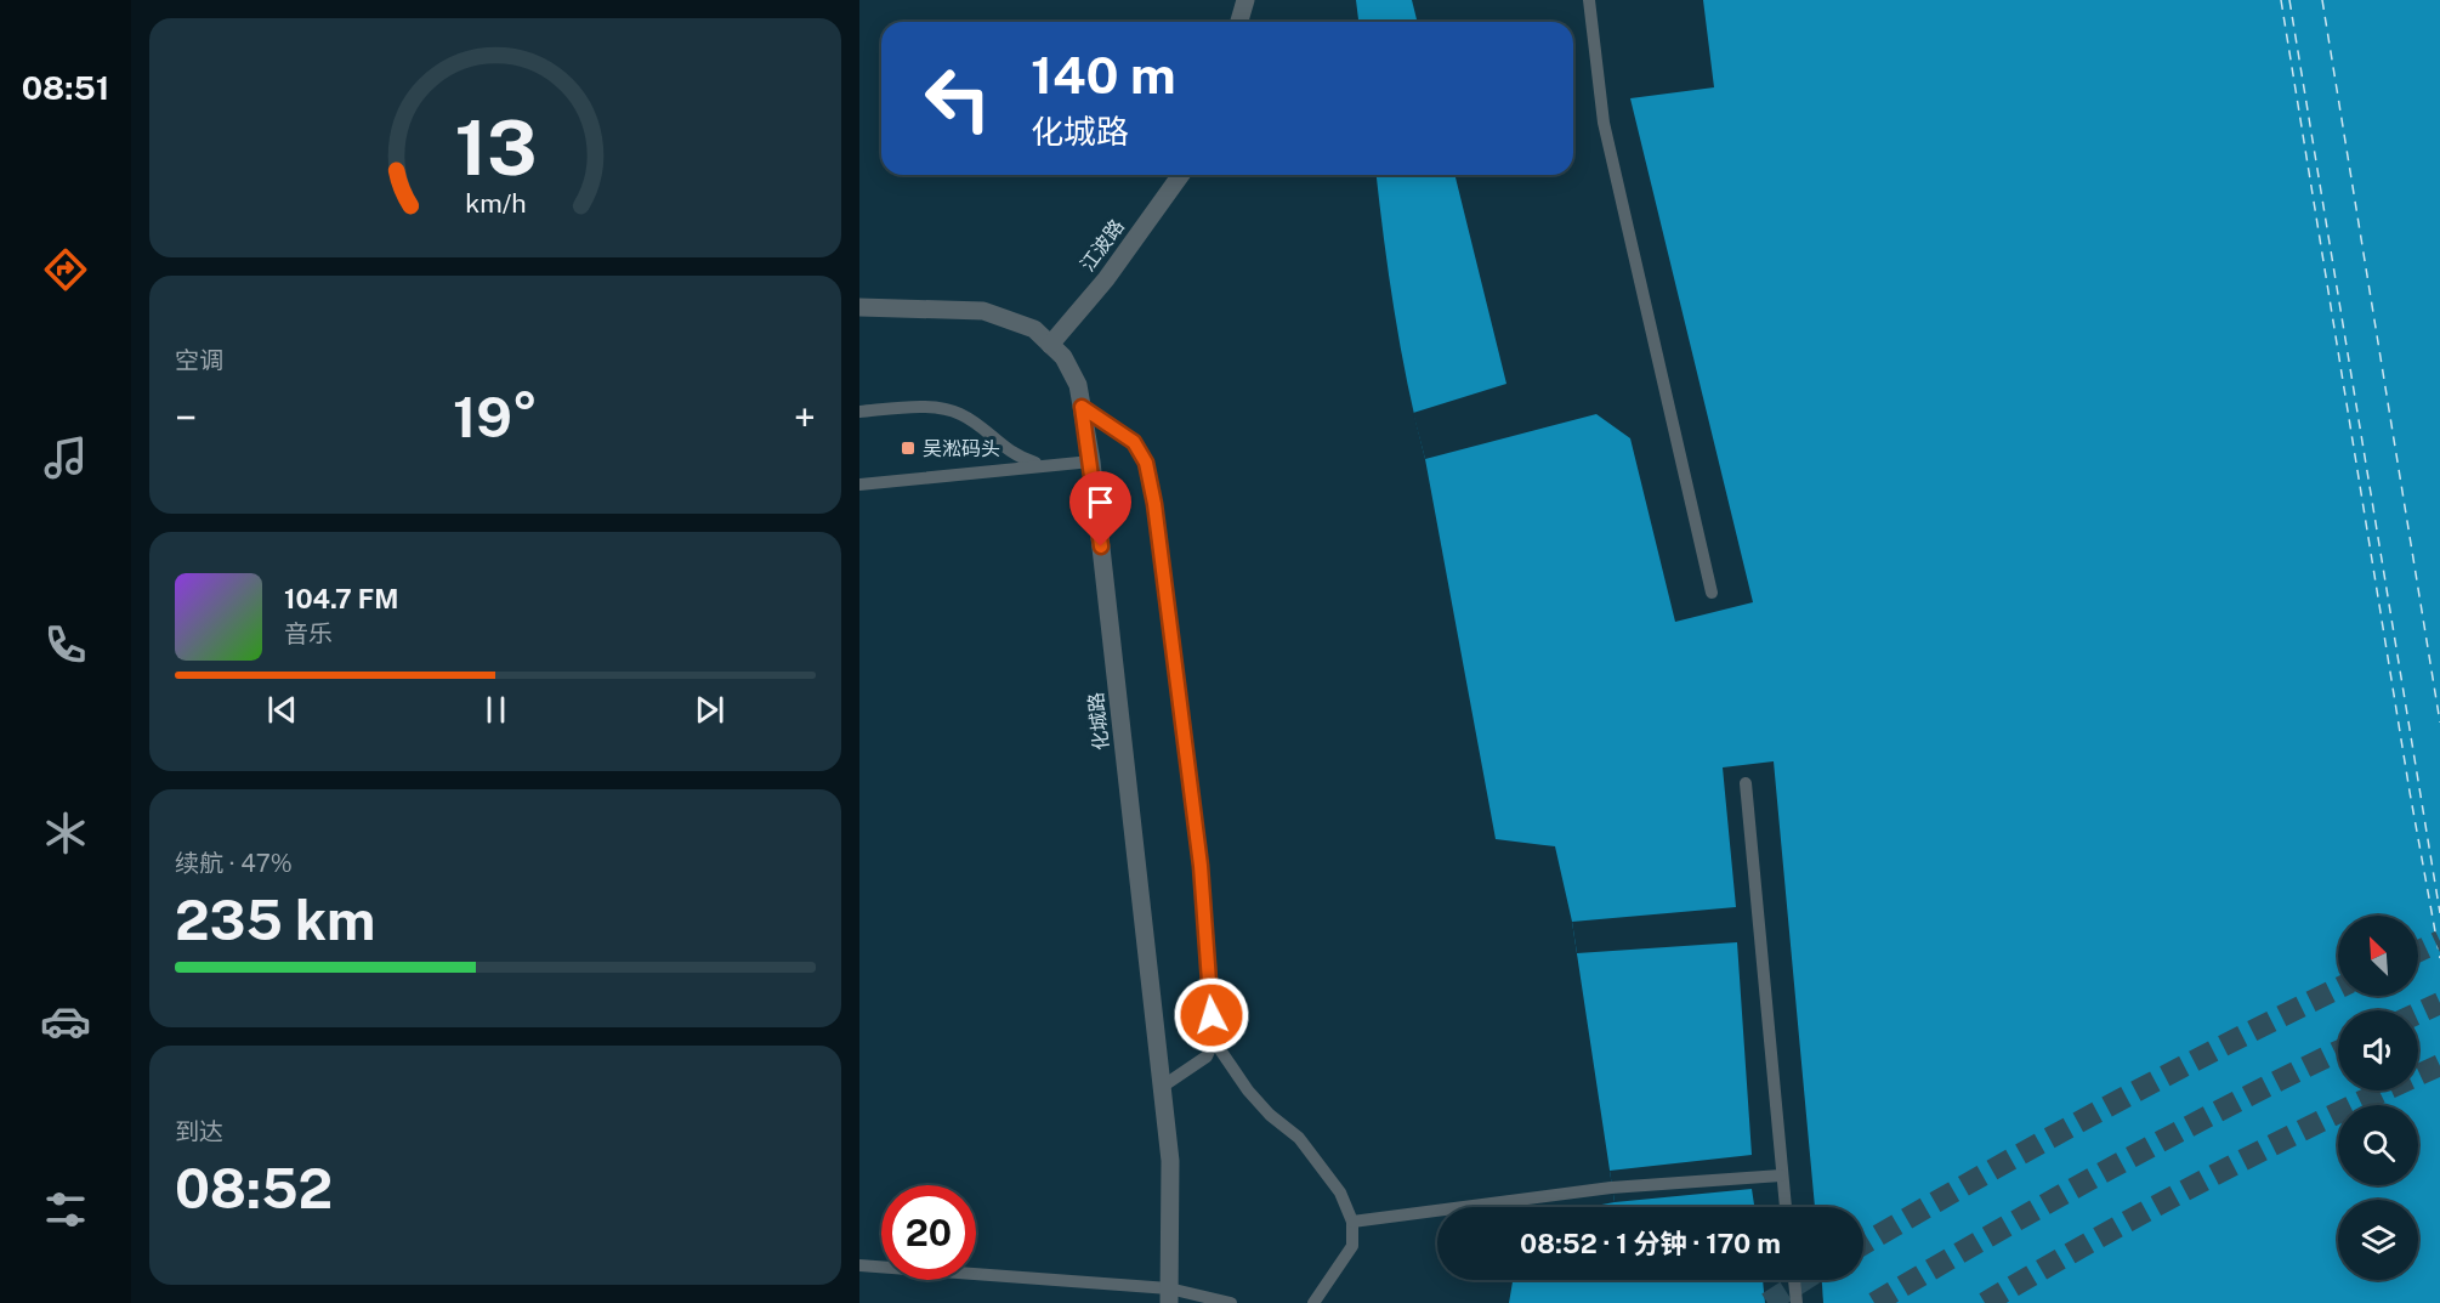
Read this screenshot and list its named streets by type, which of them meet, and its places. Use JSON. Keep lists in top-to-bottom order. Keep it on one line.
{"streets":{"street":["江波路","化城路"]},"crossings":[["江波路","化城路"]],"places":{"transit":["吴淞码头"]},"north":"top left","page":{"tabs":"08:51","turn":["140 m","化城路"],"tile":["空调",["续航 · 47%","235 km"],["到达","08:52"]],"heat":["−","19°","+"],"song":["104.7 FM","音乐"],"limit":"20","trip":"08:52 · 1 分钟 · 170 m","gauge":["13","km/h"]}}
